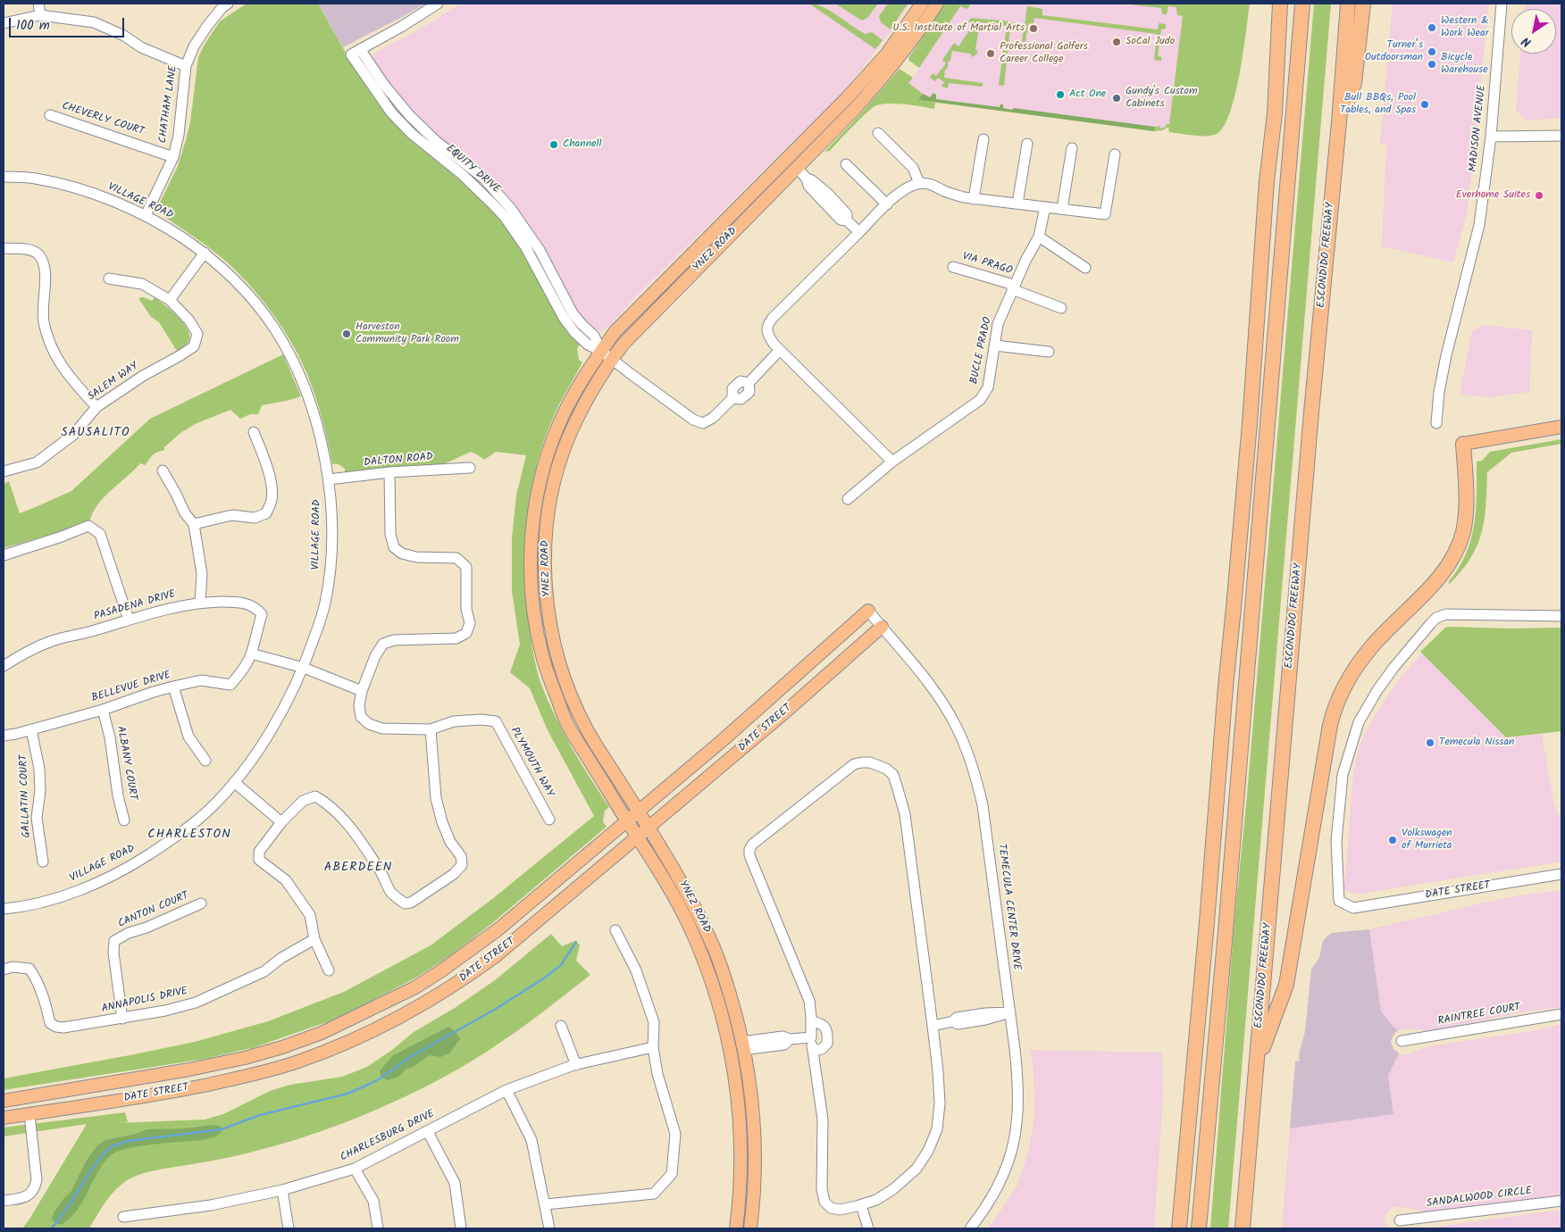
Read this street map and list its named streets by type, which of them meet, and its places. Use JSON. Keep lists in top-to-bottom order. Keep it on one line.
{"streets":{"highway":["ESCONDIDO FREEWAY"],"main road":["YNEZ ROAD","DATE STREET"],"street":["CHATHAM LANE","CHEVERLY COURT","MADISON AVENUE","EQUITY DRIVE","VILLAGE ROAD","VIA PRAGO","BUCLE PRADO","SALEM WAY","DALTON ROAD","PASADENA DRIVE","BELLEVUE DRIVE","PLYMOUTH WAY","ALBANY COURT","GALLATIN COURT","TEMECULA CENTER DRIVE","CANTON COURT","ANNAPOLIS DRIVE","RAINTREE COURT","CHARLESBURG DRIVE","SANDALWOOD CIRCLE"]},"crossings":[["CHATHAM LANE","CHEVERLY COURT"],["CHATHAM LANE","VILLAGE ROAD"],["EQUITY DRIVE","YNEZ ROAD"],["VILLAGE ROAD","DALTON ROAD"],["YNEZ ROAD","DATE STREET"],["VIA PRAGO","BUCLE PRADO"],["PASADENA DRIVE","BELLEVUE DRIVE"],["BELLEVUE DRIVE","ALBANY COURT"],["BELLEVUE DRIVE","GALLATIN COURT"],["DATE STREET","TEMECULA CENTER DRIVE"],["CANTON COURT","ANNAPOLIS DRIVE"]],"districts":["SAUSALITO","CHARLESTON","ABERDEEN"],"places":["Western & Work Wear","U.S. Institute of Martial Arts","SoCal Judo","Turner’s Outdoorsman","Professional Golfers Career College","Bicycle Warehouse","Act One","Gundy's Custom Cabinets","Bull BBQs, Pool Tables, and Spas","Channell","Everhome Suites","Harveston Community Park Room","Temecula Nissan","Volkswagen of Murrieta"],"scale_bar":"100 m","north":"bottom left"}
